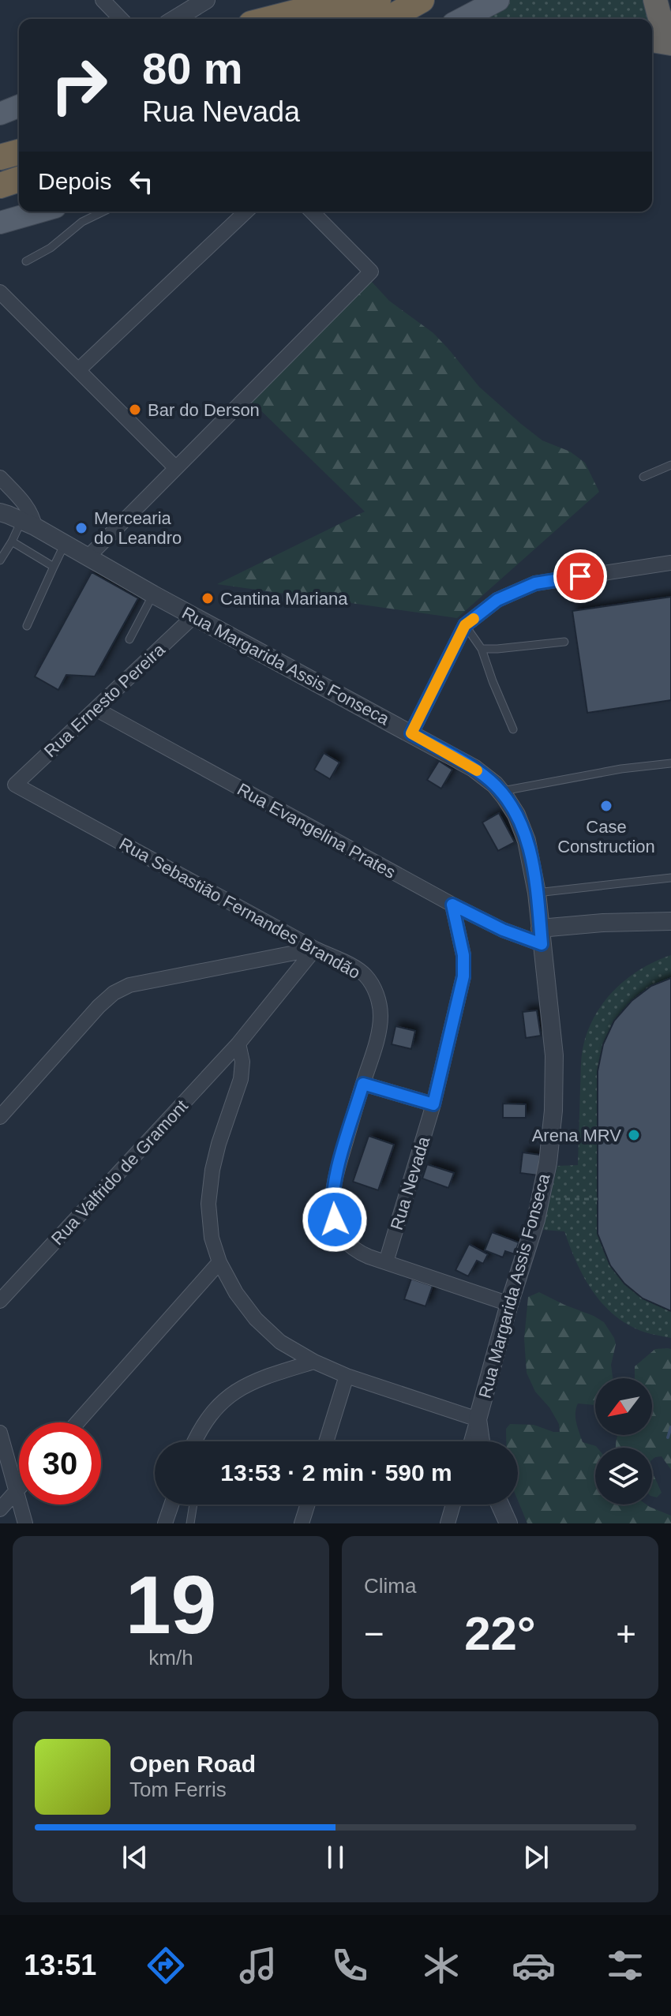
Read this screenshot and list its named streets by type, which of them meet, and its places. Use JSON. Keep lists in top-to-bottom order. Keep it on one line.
{"streets":{"street":["Rua Margarida Assis Fonseca","Rua Ernesto Pereira","Rua Evangelina Prates","Rua Sebastião Fernandes Brandão","Rua Valfrido de Gramont","Rua Nevada"]},"crossings":[["Rua Margarida Assis Fonseca","Rua Ernesto Pereira"],["Rua Margarida Assis Fonseca","Rua Evangelina Prates"],["Rua Margarida Assis Fonseca","Rua Sebastião Fernandes Brandão"],["Rua Ernesto Pereira","Rua Evangelina Prates"],["Rua Ernesto Pereira","Rua Sebastião Fernandes Brandão"],["Rua Evangelina Prates","Rua Nevada"],["Rua Sebastião Fernandes Brandão","Rua Valfrido de Gramont"],["Rua Sebastião Fernandes Brandão","Rua Nevada"]],"places":["Bar do Derson","Mercearia do Leandro","Cantina Mariana","Case Construction","Arena MRV"],"north":"bottom left","page":{"turn":["80 m","Rua Nevada"],"then":"Depois","limit":"30","trip":"13:53 · 2 min · 590 m","tile":[["19","km/h"],"Clima"],"heat":["−","22°","+"],"song":["Open Road","Tom Ferris"],"tabs":"13:51"}}
